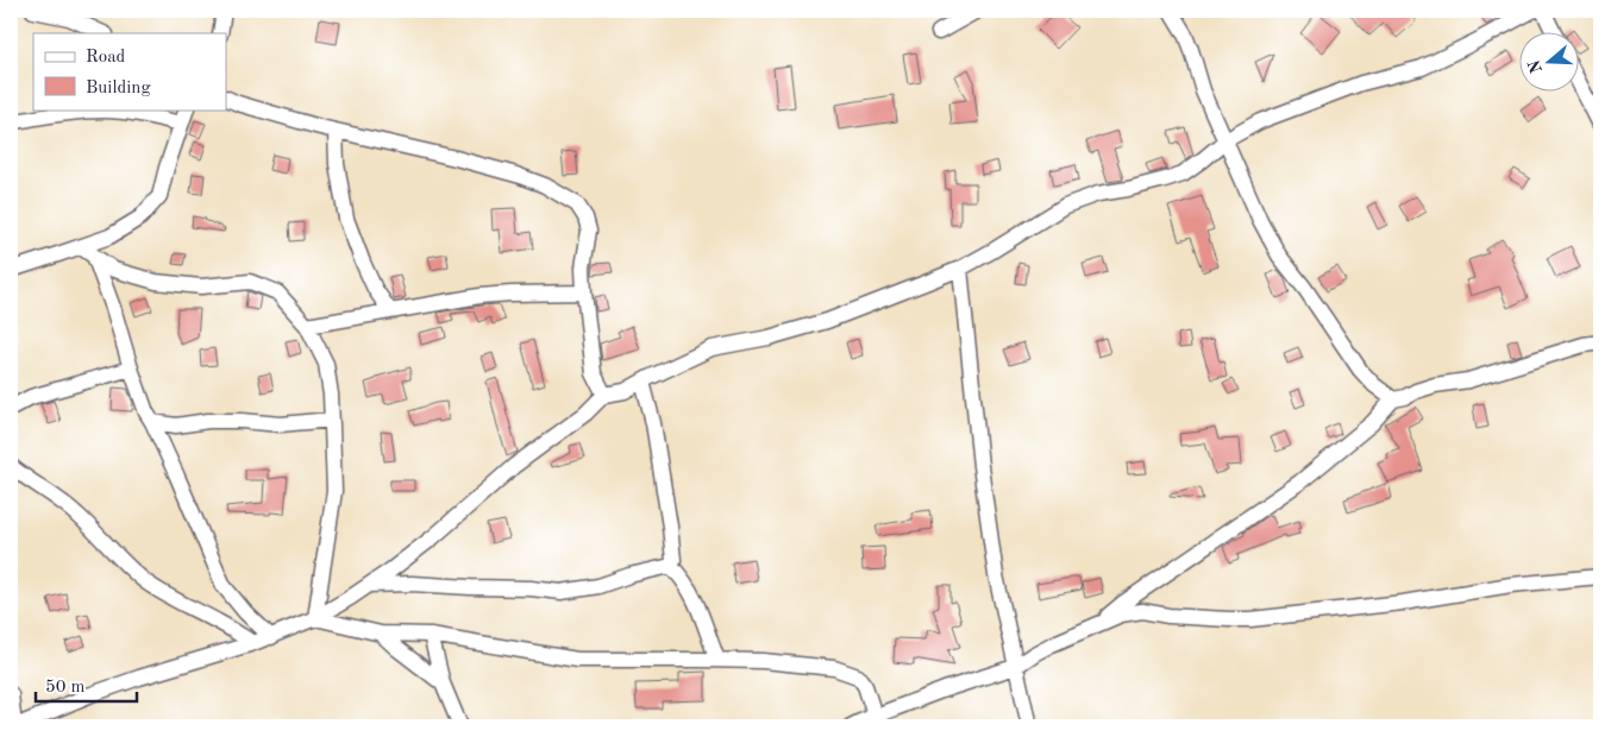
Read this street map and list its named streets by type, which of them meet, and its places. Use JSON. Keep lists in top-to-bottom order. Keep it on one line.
{"legend":["Road","Building"],"scale_bar":"50 m","north":"left"}
